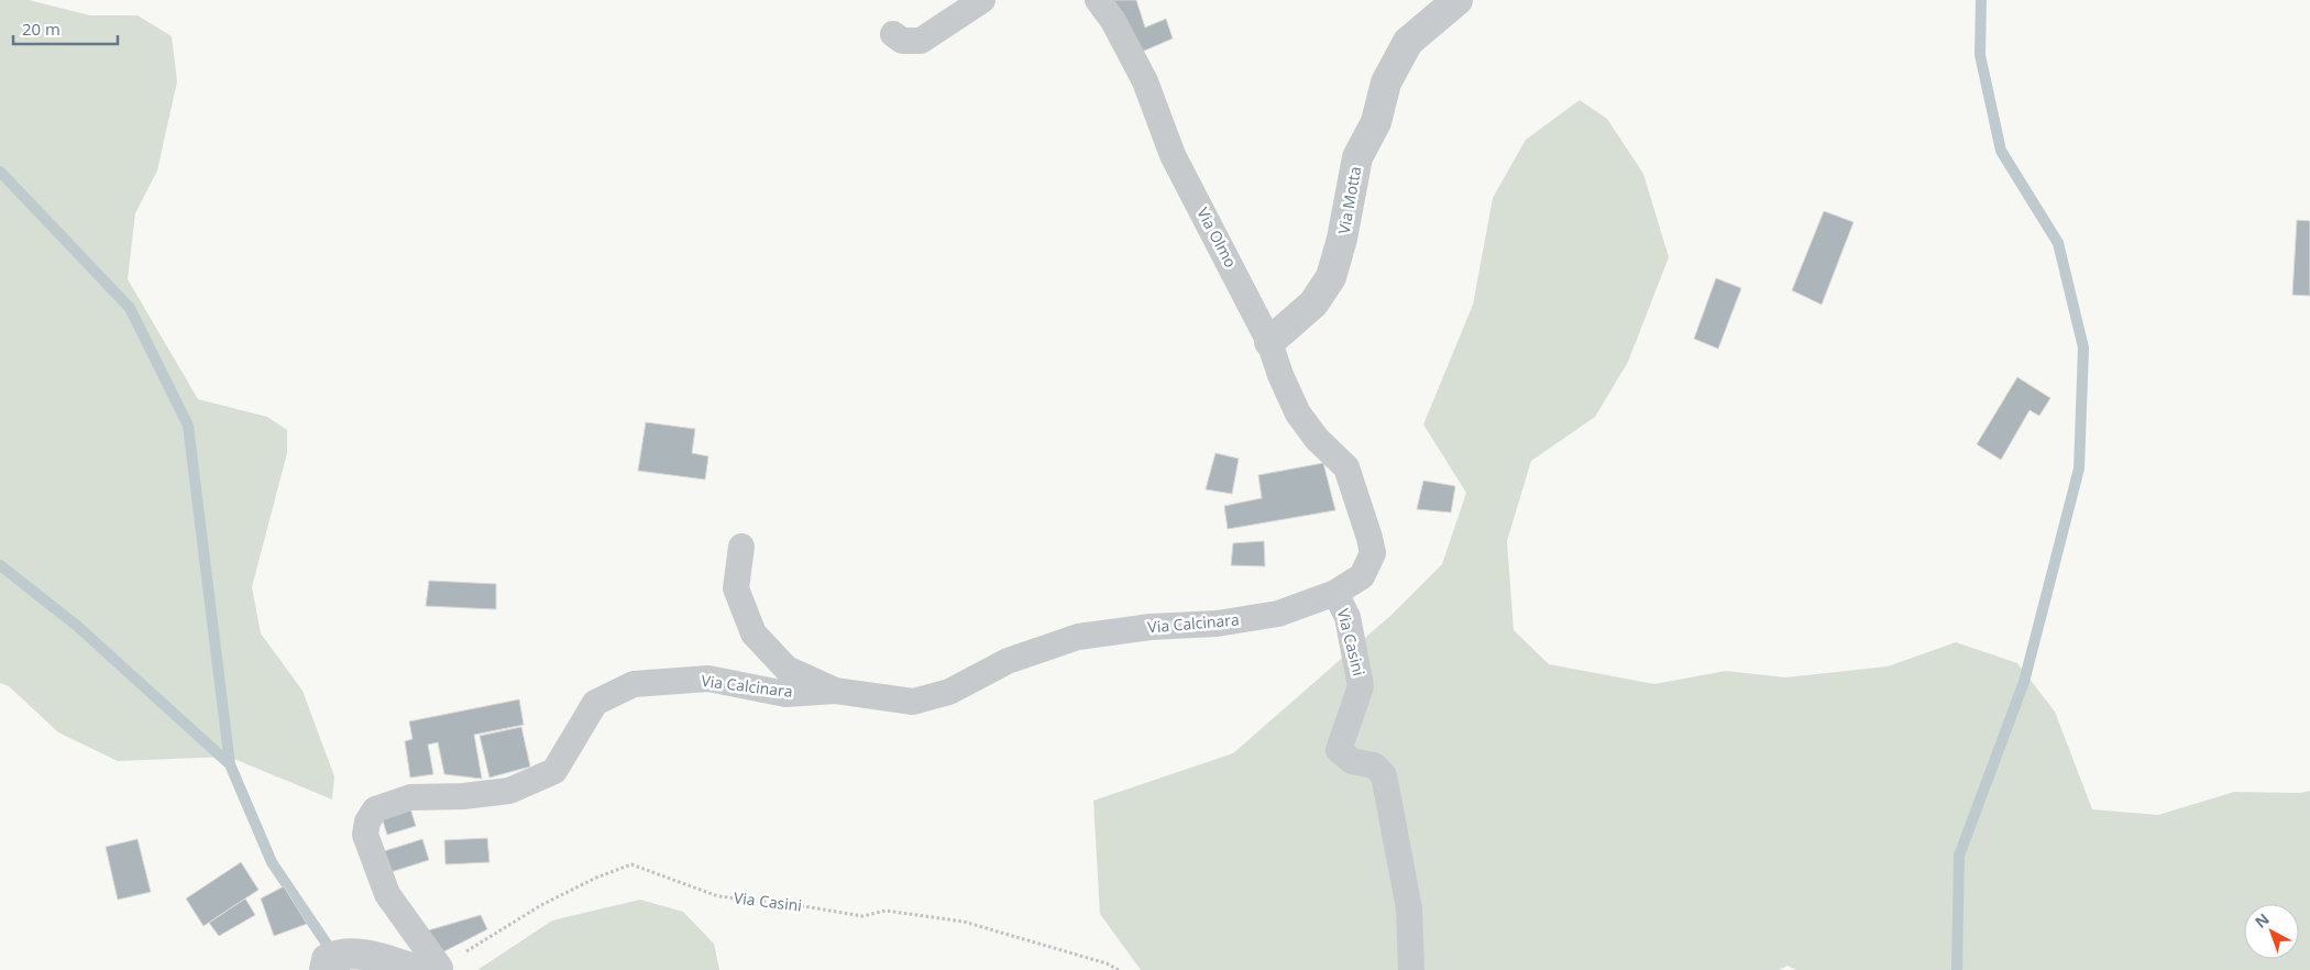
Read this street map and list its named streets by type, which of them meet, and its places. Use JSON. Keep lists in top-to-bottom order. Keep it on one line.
{"streets":{"street":["Via Motta","Via Olmo","Via Calcinara","Via Casini"]},"crossings":[["Via Motta","Via Olmo"],["Via Olmo","Via Casini"],["Via Calcinara","Via Casini"]],"scale_bar":"20 m","north":"top left"}
